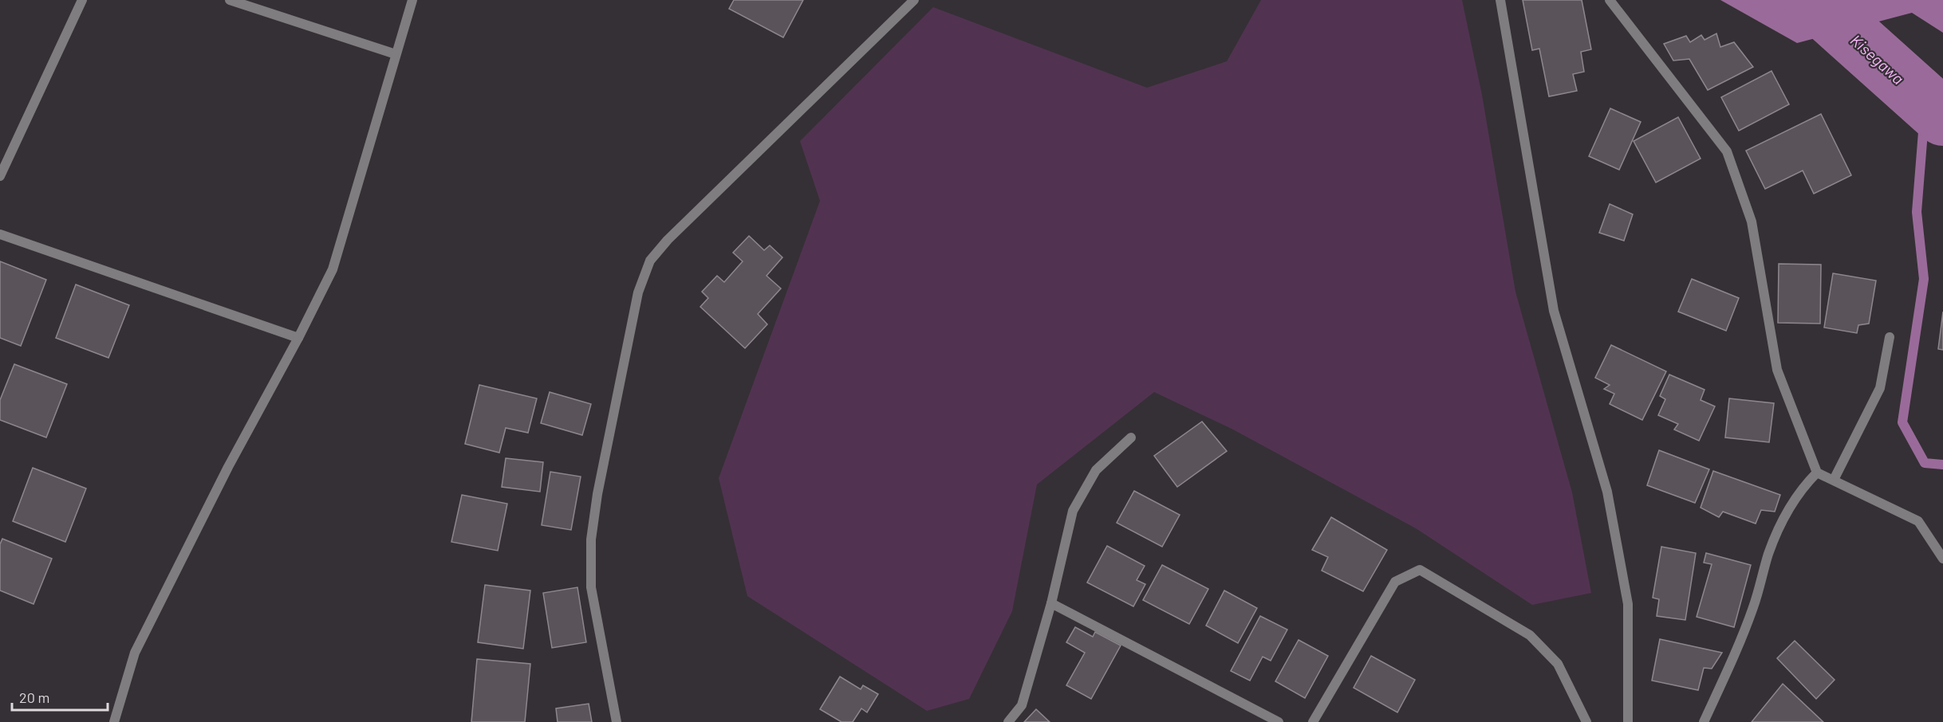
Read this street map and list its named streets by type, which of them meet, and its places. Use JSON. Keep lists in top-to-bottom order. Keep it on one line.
{"water":["Kisegawa"],"scale_bar":"20 m"}
